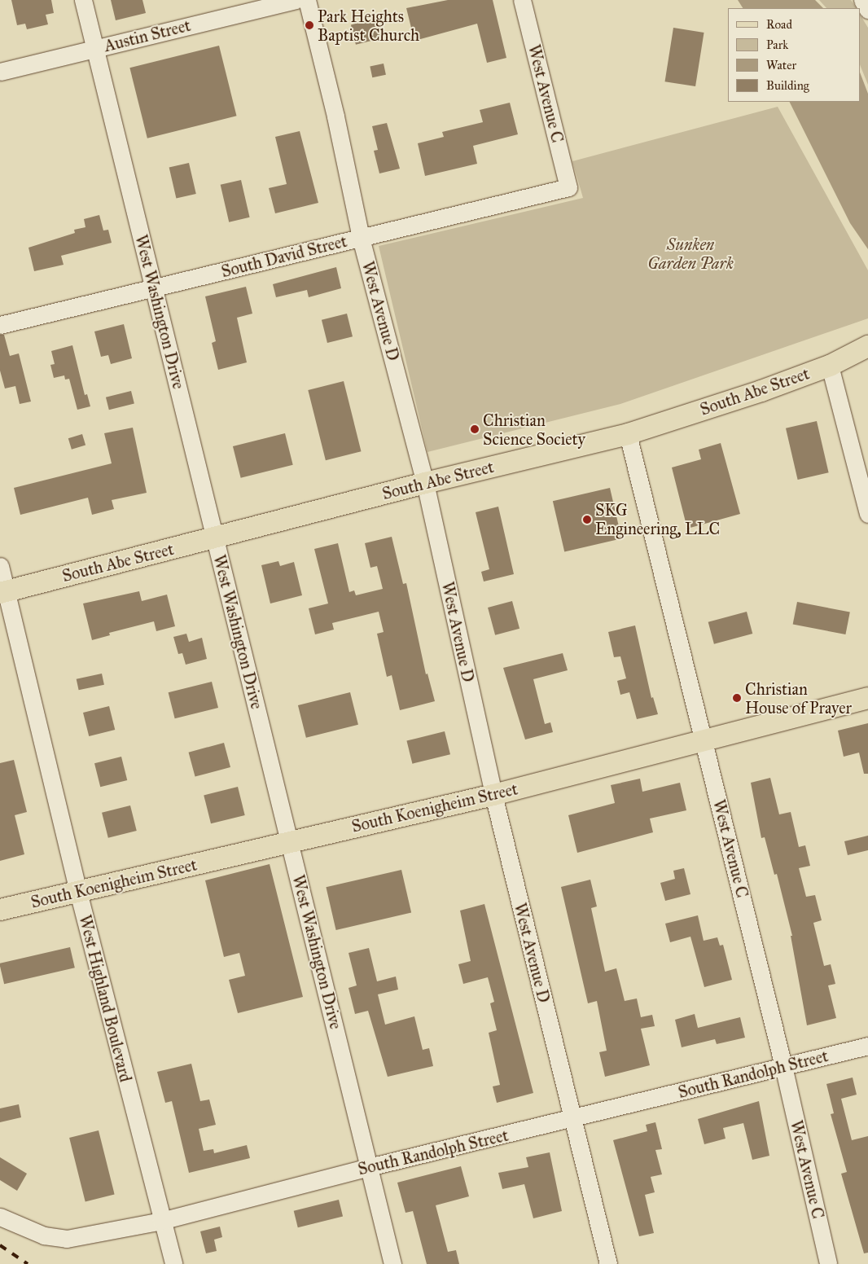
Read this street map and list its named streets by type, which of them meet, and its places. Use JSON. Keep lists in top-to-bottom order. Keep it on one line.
{"streets":{"main road":["South Abe Street","South Koenigheim Street"],"street":["Austin Street","West Avenue C","South David Street","West Avenue D","West Washington Drive","West Highland Boulevard","South Randolph Street"]},"crossings":[["Austin Street","West Washington Drive"],["West Avenue C","South David Street"],["West Avenue C","South Abe Street"],["West Avenue C","South Koenigheim Street"],["West Avenue C","South Randolph Street"],["South David Street","West Avenue D"],["South David Street","West Washington Drive"],["West Avenue D","South Abe Street"],["West Avenue D","South Koenigheim Street"],["West Avenue D","South Randolph Street"],["West Washington Drive","South Abe Street"],["West Washington Drive","South Koenigheim Street"],["West Washington Drive","South Randolph Street"],["South Abe Street","West Highland Boulevard"],["South Koenigheim Street","West Highland Boulevard"],["West Highland Boulevard","South Randolph Street"]],"parks":["Sunken Garden Park"],"places":["Park Heights Baptist Church","Christian Science Society","SKG Engineering, LLC","Christian House of Prayer"],"legend":["Road","Park","Water","Building"]}
